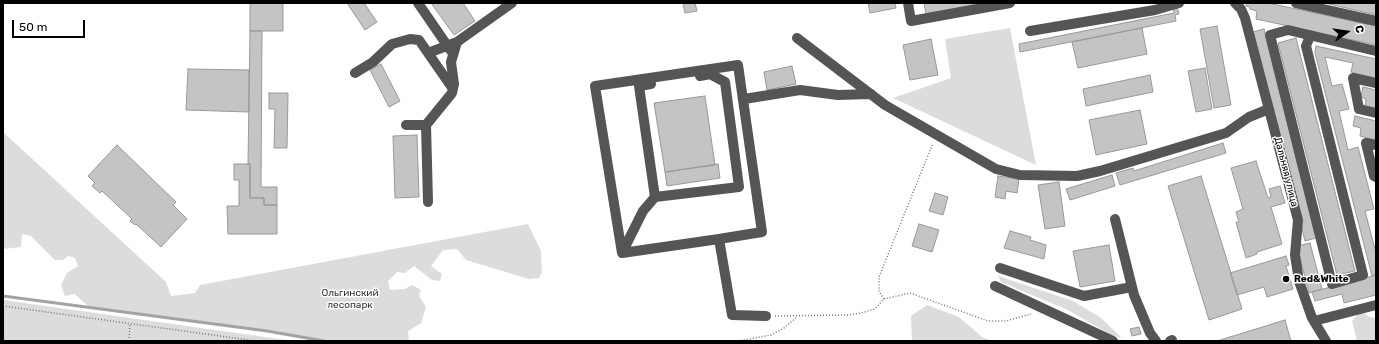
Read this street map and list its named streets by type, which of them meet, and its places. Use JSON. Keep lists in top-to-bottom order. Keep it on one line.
{"streets":{"street":["Дальняя улица"]},"parks":["Ольгинский лесопарк"],"places":["Red&White"],"scale_bar":"50 m","north":"right"}
